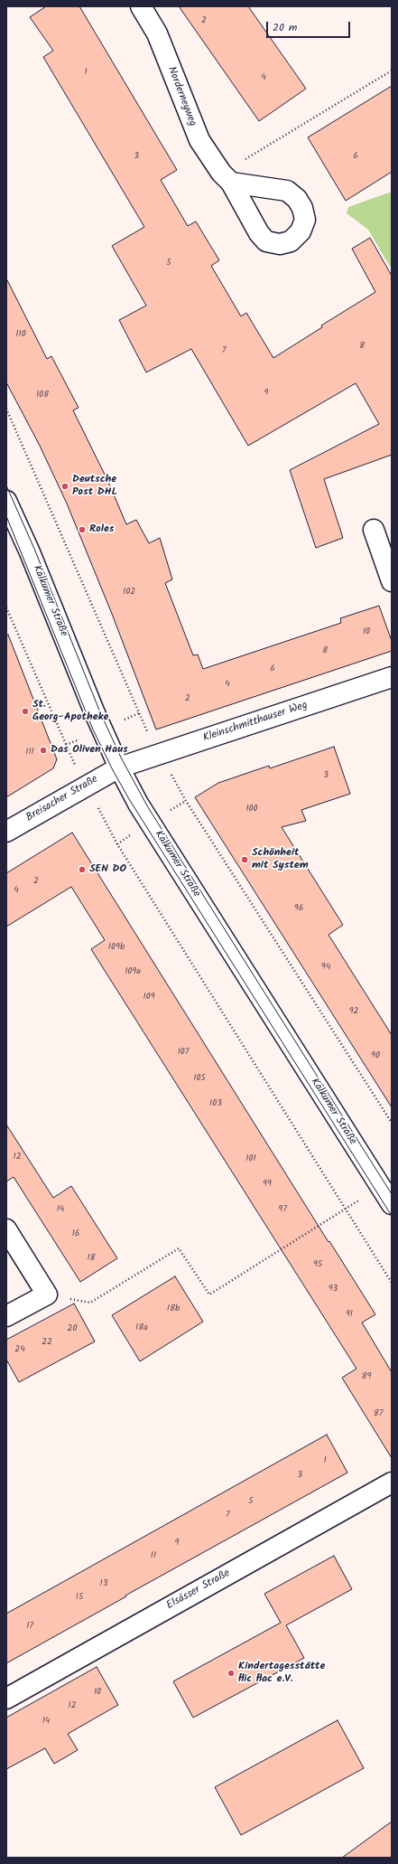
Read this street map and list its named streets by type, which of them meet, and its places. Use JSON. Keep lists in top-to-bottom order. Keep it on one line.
{"streets":{"street":["Norderneyweg","Kalkumer Straße","Kleinschmitthauser Weg","Breisacher Straße","Elsässer Straße"]},"crossings":[["Kalkumer Straße","Kleinschmitthauser Weg"],["Kalkumer Straße","Breisacher Straße"],["Kleinschmitthauser Weg","Breisacher Straße"]],"places":["Deutsche Post DHL","Roles","St. Georg-Apotheke","Das Oliven Haus","Schönheit mit System","SEN DO","Kindertagesstätte flic flac e.V."],"house_numbers":["2","1","4","3","6","5","110","8","7","9","108","102","10","8","6","4","2","111","3","100","2","4","96","109b","94","109a","109","92","107","90","105","103","12","101","99","14","97","16","18","95","93","18b","91","18a","20","22","24","89","87","1","3","5","7","9","11","13","15","17","10","12","14"],"scale_bar":"20 m"}
